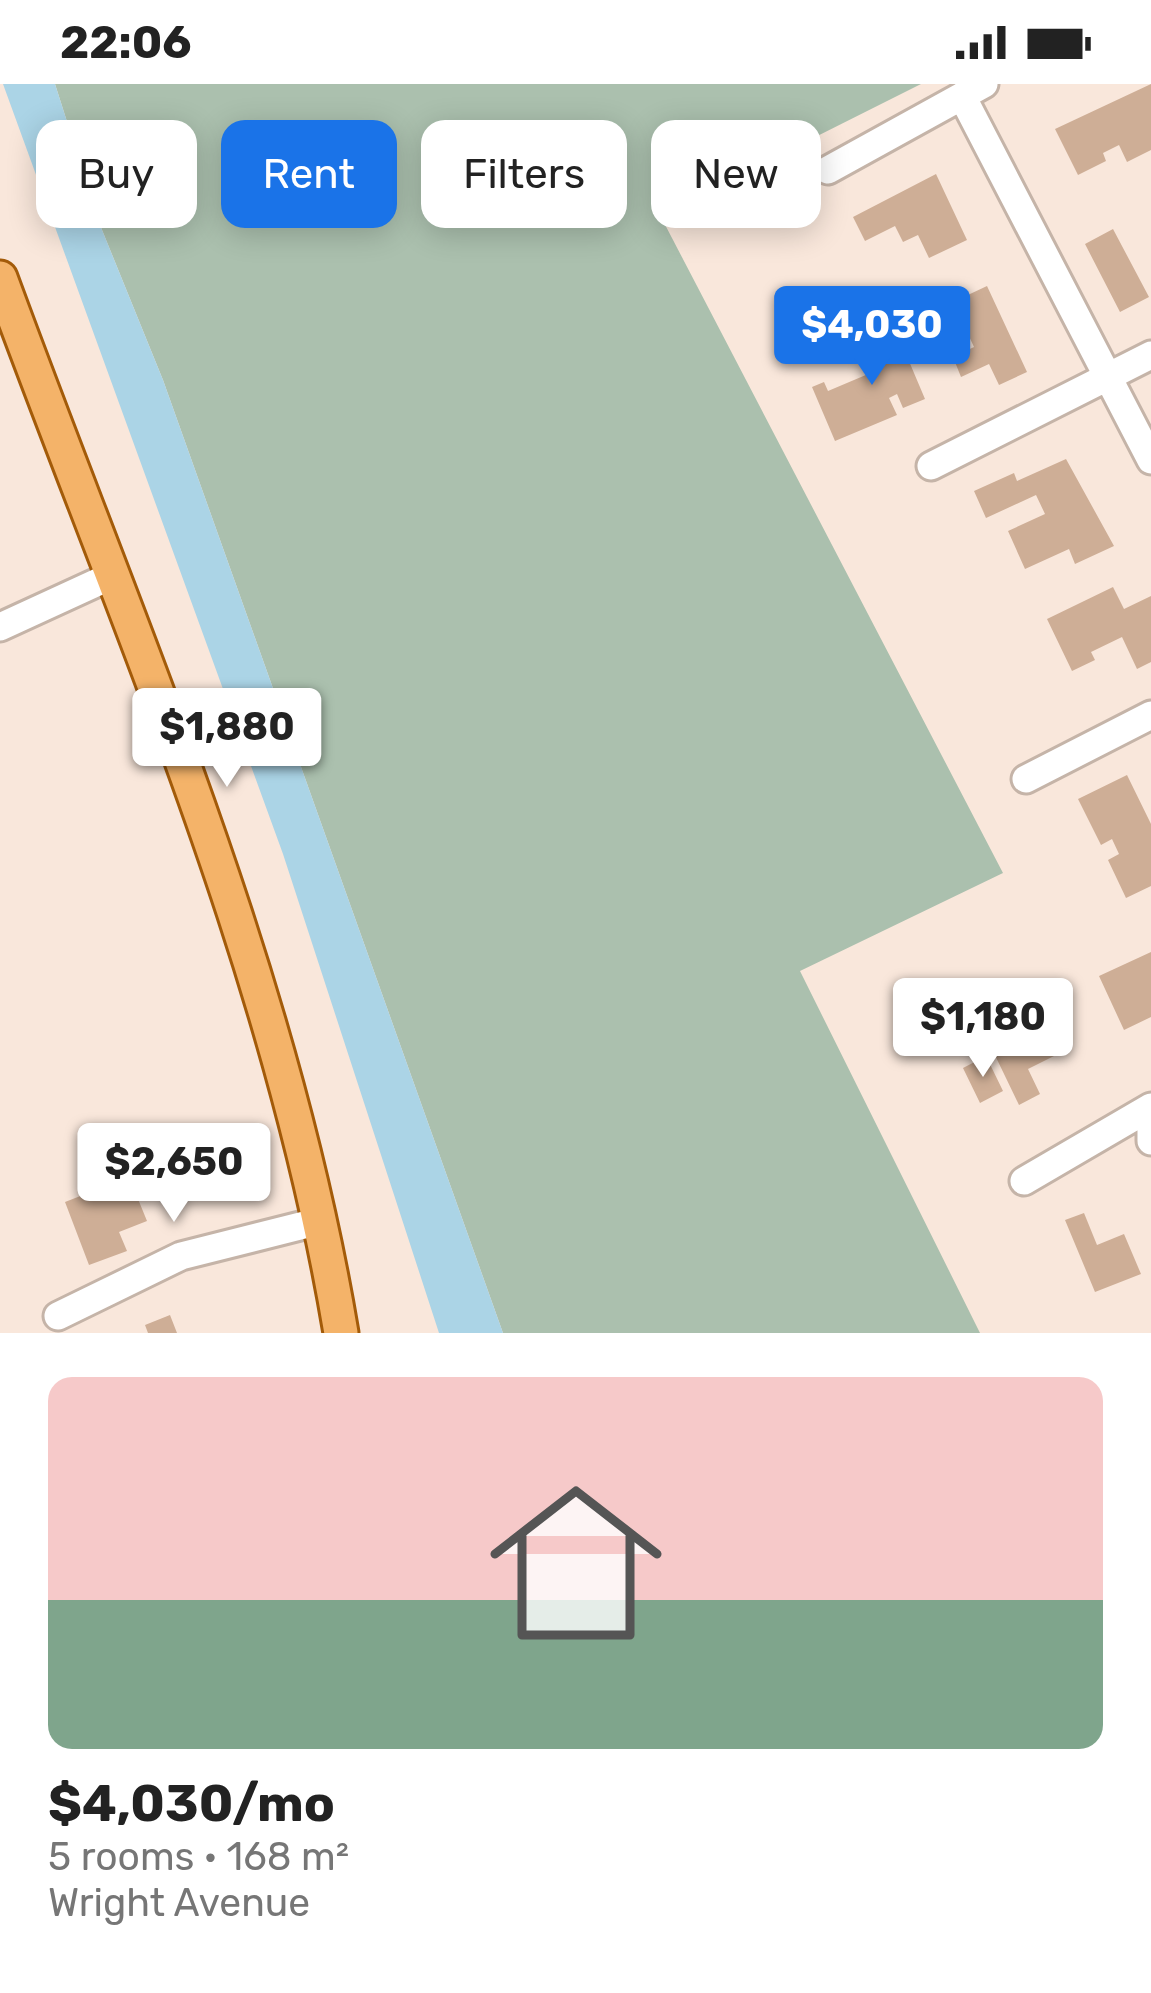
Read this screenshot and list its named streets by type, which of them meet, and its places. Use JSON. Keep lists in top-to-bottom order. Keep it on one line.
{"page":{"status":"22:06","chip":["Buy","Rent","Filters","New"],"price":["$4,030","$1,880","$1,180","$2,650"],"list":[{"name":"$4,030/mo","note":"5 rooms · 168 m² · Wright Avenue"}]}}
